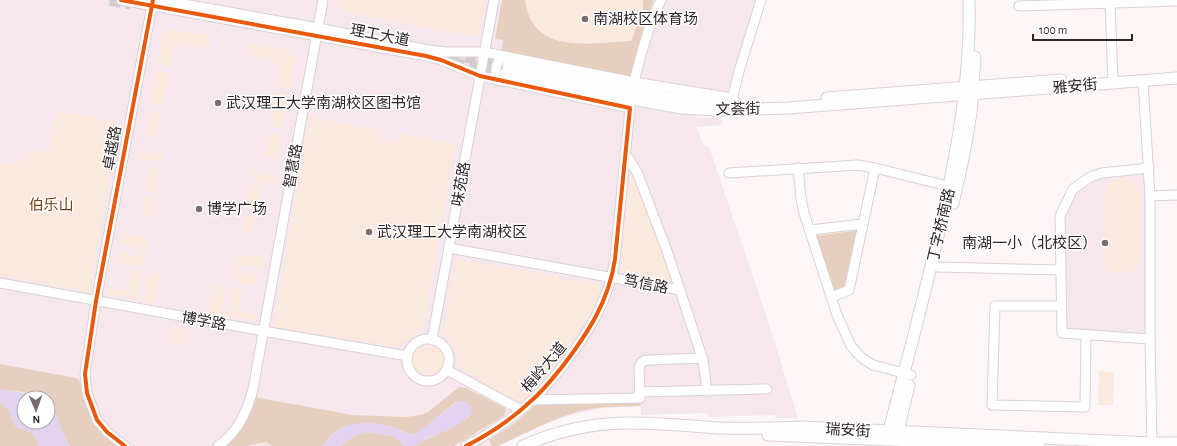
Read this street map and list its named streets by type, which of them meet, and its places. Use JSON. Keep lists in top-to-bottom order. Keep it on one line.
{"streets":{"main road":["雅安街","文荟街","丁字桥南路","瑞安街"],"street":["理工大道","卓越路","智慧路","味苑路","笃信路","博学路","梅岭大道"]},"crossings":[["理工大道","文荟街"],["理工大道","卓越路"],["理工大道","智慧路"],["理工大道","味苑路"],["理工大道","梅岭大道"],["雅安街","文荟街"],["雅安街","丁字桥南路"],["文荟街","丁字桥南路"],["卓越路","博学路"],["智慧路","博学路"],["味苑路","笃信路"],["味苑路","博学路"],["丁字桥南路","瑞安街"],["笃信路","梅岭大道"]],"parks":["伯乐山"],"places":["南湖校区体育场","武汉理工大学南湖校区图书馆","博学广场","武汉理工大学南湖校区","南湖一小（北校区）"],"scale_bar":"100 m","north":"bottom"}
